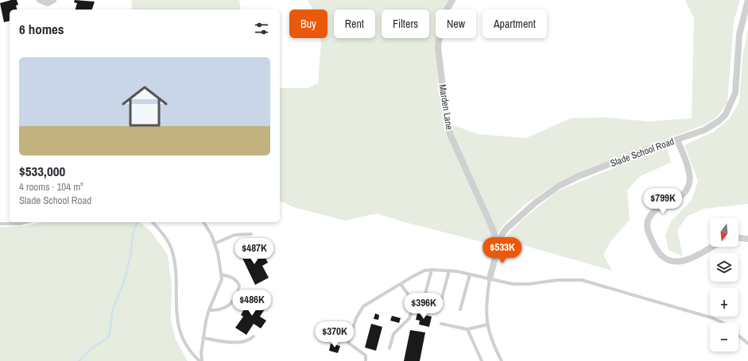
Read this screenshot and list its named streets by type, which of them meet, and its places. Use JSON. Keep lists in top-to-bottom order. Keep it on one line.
{"streets":{"street":["Marden Lane","Slade School Road"]},"crossings":[["Marden Lane","Slade School Road"]],"north":"bottom","page":{"chip":["Buy","Rent","Filters","New","Apartment"],"heading":"6 homes","list":[{"name":"$533,000","note":"4 rooms · 104 m² · Slade School Road"}],"price":["$799K","$533K","$487K","$486K","$396K","$370K"],"map_buttons":["+","−"]}}
